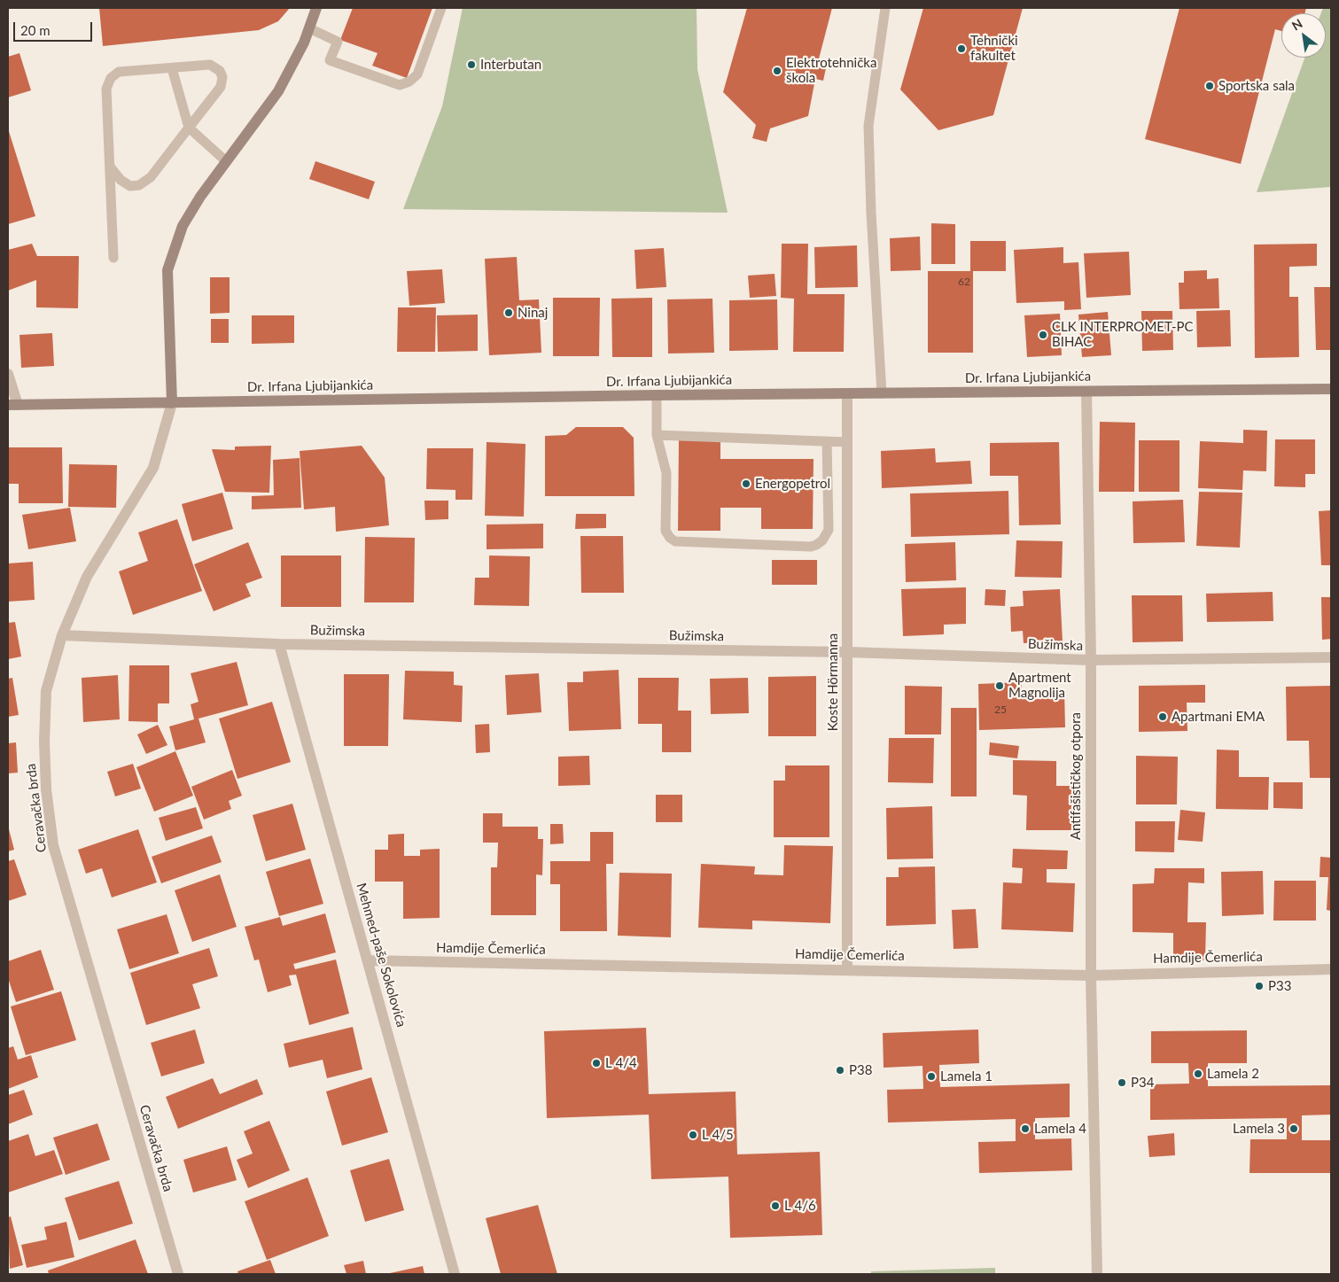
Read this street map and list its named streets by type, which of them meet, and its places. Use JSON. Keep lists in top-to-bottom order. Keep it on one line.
{"streets":{"main road":["Dr. Irfana Ljubijankića"],"street":["Bužimska","Koste Hörmanna","Antifašističkog otpora","Ceravačka brda","Hamdije Čemerlića","Mehmed-paše Sokolovića"]},"crossings":[["Dr. Irfana Ljubijankića","Koste Hörmanna"],["Dr. Irfana Ljubijankića","Antifašističkog otpora"],["Dr. Irfana Ljubijankića","Ceravačka brda"],["Bužimska","Koste Hörmanna"],["Bužimska","Antifašističkog otpora"],["Bužimska","Ceravačka brda"],["Bužimska","Mehmed-paše Sokolovića"],["Koste Hörmanna","Hamdije Čemerlića"],["Antifašističkog otpora","Hamdije Čemerlića"],["Hamdije Čemerlića","Mehmed-paše Sokolovića"]],"places":["Tehnički fakultet","Interbutan","Elektrotehnička škola","Sportska sala","Ninaj","CLK INTERPROMET-PC BIHAC","Energopetrol","Apartment Magnolija","Apartmani EMA","P33","L 4/4","P38","Lamela 2","Lamela 1","P34","Lamela 4","Lamela 3","L 4/5","L 4/6"],"house_numbers":["62","25"],"scale_bar":"20 m","north":"top left"}
